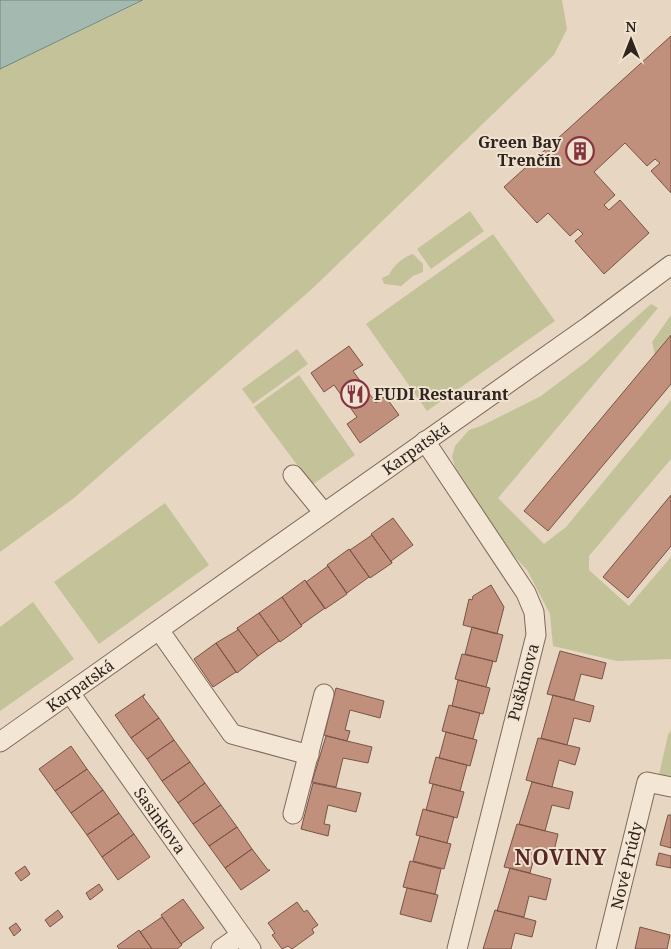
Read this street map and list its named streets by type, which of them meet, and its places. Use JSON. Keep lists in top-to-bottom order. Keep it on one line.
{"streets":{"street":["Karpatská","Puškinova","Sasinkova","Nové Prúdy"]},"crossings":[["Karpatská","Puškinova"],["Karpatská","Sasinkova"]],"districts":["NOVINY"],"places":{"building":["Green Bay Trenčín"],"restaurant":["FUDI Restaurant"]},"north":"top"}
